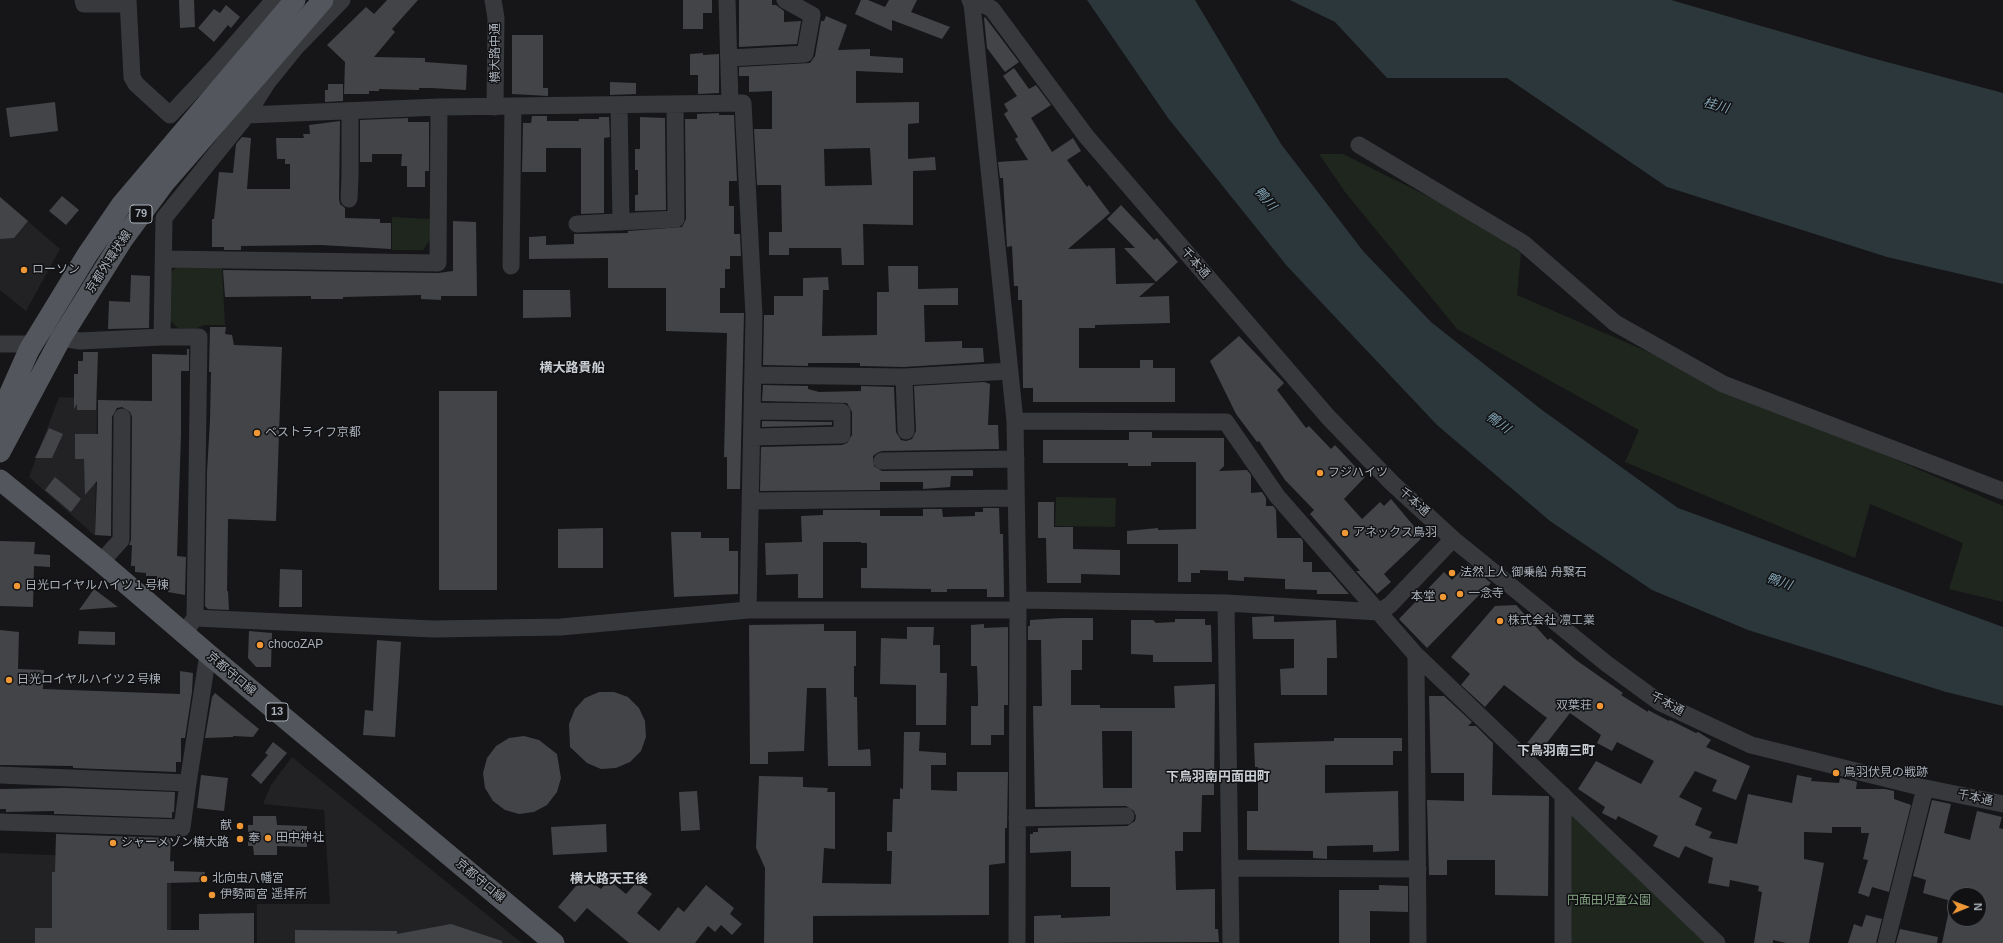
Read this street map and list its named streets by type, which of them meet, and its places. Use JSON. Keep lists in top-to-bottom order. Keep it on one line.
{"streets":{"main road":["79","京都外環状線","京都守口線","13"],"street":["横大路中通","千本通"]},"districts":["横大路貴船","下鳥羽南三町","下鳥羽南円面田町","横大路天王後"],"water":["桂川","鴨川"],"parks":["円面田児童公園"],"places":["ローソン","ベストライフ京都","フジハイツ","アネックス鳥羽","法然上人 御乗船 舟繋石","日光ロイヤルハイツ１号棟","一念寺","本堂","株式会社 凛工業","chocoZAP","日光ロイヤルハイツ２号棟","双葉荘","鳥羽伏見の戦跡","献","田中神社","奉","シャーメゾン横大路","北向虫八幡宮","伊勢両宮 遥拝所"],"north":"right"}
